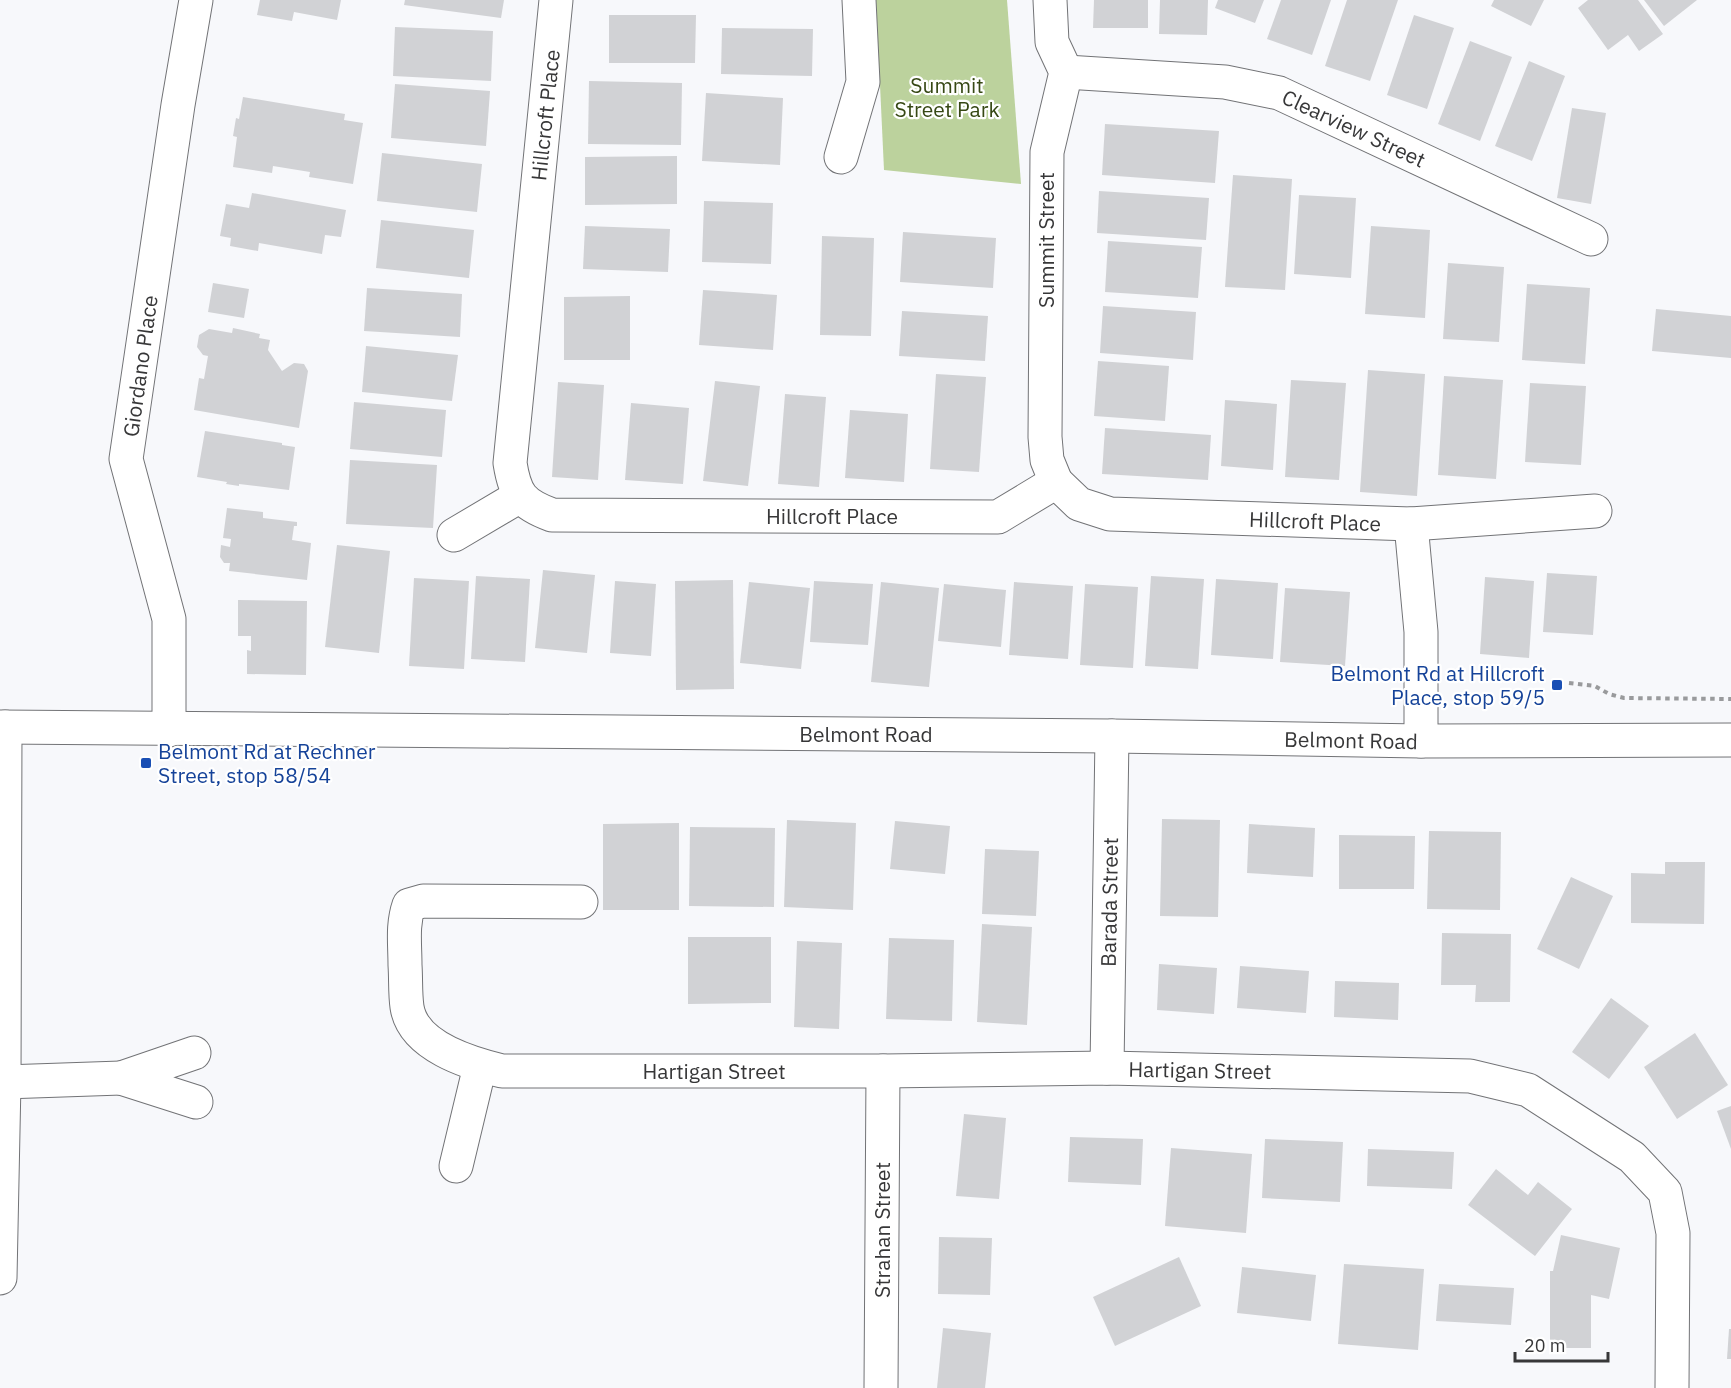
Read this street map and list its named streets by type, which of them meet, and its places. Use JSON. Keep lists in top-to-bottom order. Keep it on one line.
{"streets":{"street":["Hillcroft Place","Clearview Street","Summit Street","Giordano Place","Belmont Road","Barada Street","Hartigan Street","Strahan Street"]},"crossings":[["Hillcroft Place","Summit Street"],["Hillcroft Place","Belmont Road"],["Clearview Street","Summit Street"],["Giordano Place","Belmont Road"],["Belmont Road","Barada Street"],["Barada Street","Hartigan Street"],["Hartigan Street","Strahan Street"]],"parks":["Summit Street Park"],"places":{"transit":["Belmont Rd at Hillcroft Place, stop 59/5","Belmont Rd at Rechner Street, stop 58/54"]},"scale_bar":"20 m"}
